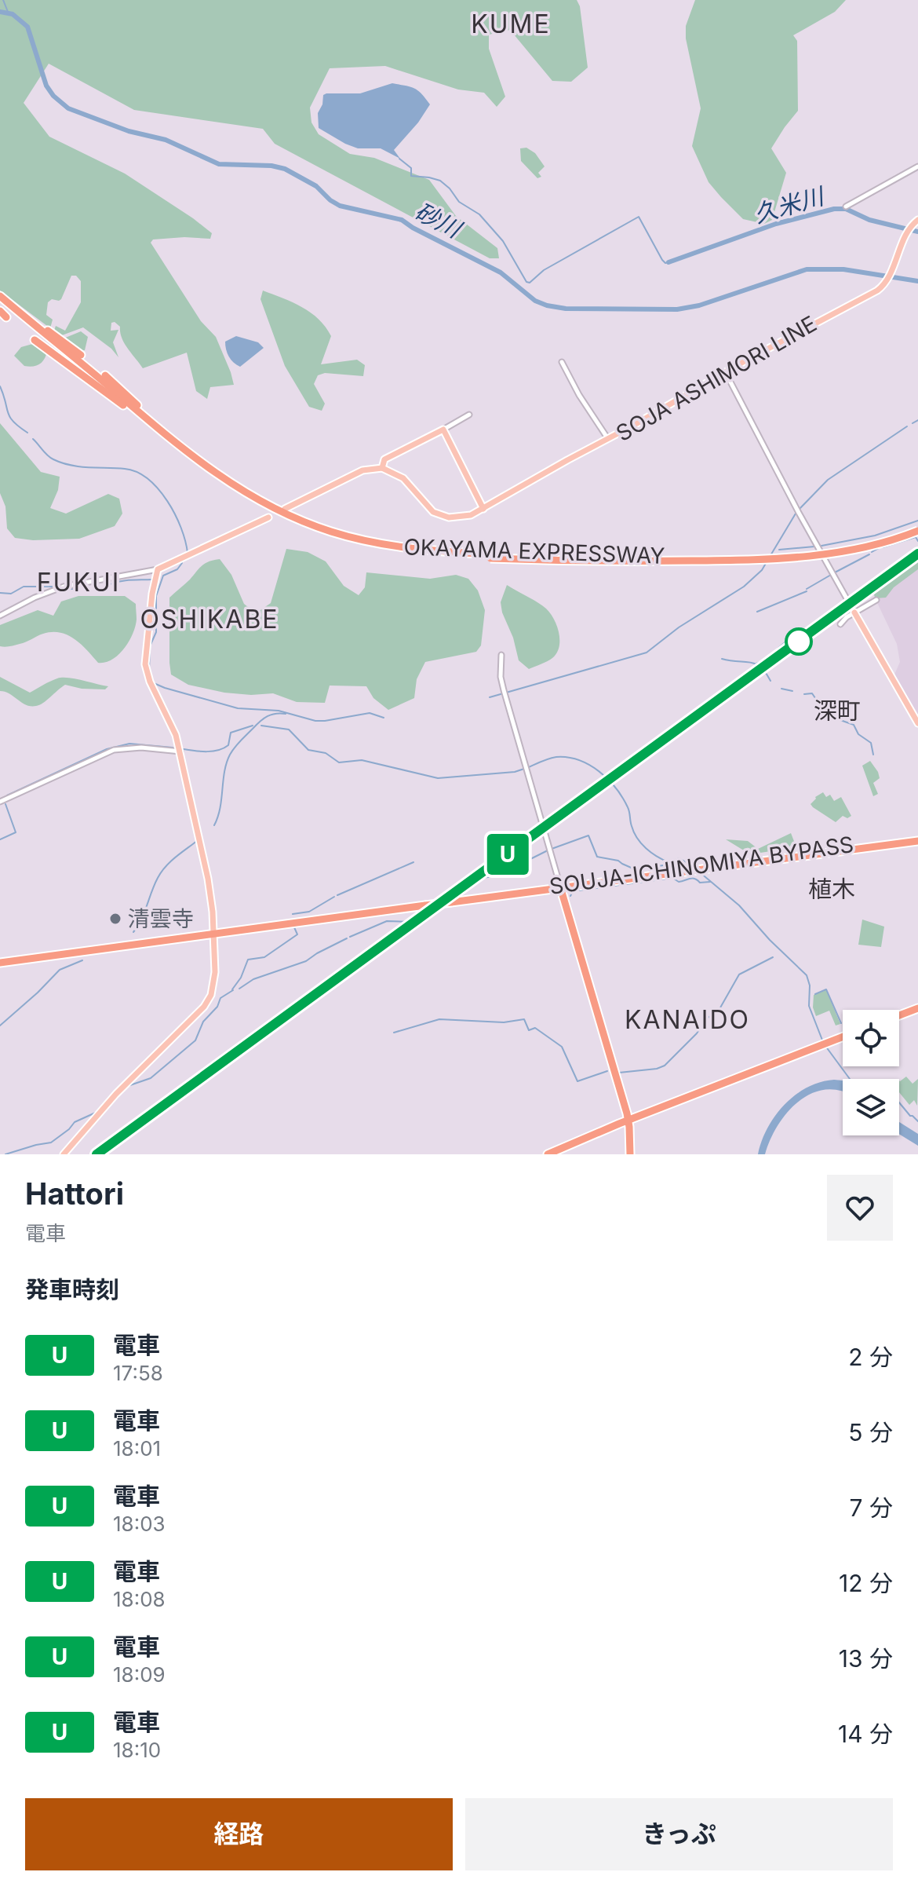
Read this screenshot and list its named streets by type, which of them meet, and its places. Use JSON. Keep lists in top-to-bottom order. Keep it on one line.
{"streets":{"highway":["OKAYAMA EXPRESSWAY","SOUJA-ICHINOMIYA BYPASS"],"main road":["SOJA ASHIMORI LINE"]},"districts":["KUME","FUKUI","OSHIKABE","深町","植木","KANAIDO"],"water":["久米川","砂川"],"places":["清雲寺"],"page":{"on_map":"U","heading":[["Hattori","電車"],"発車時刻"],"list":[{"mark":"U","name":"電車","note":"17:58","value":"2 分"},{"mark":"U","name":"電車","note":"18:01","value":"5 分"},{"mark":"U","name":"電車","note":"18:03","value":"7 分"},{"mark":"U","name":"電車","note":"18:08","value":"12 分"},{"mark":"U","name":"電車","note":"18:09","value":"13 分"},{"mark":"U","name":"電車","note":"18:10","value":"14 分"}],"buttons":["経路","きっぷ"]}}
